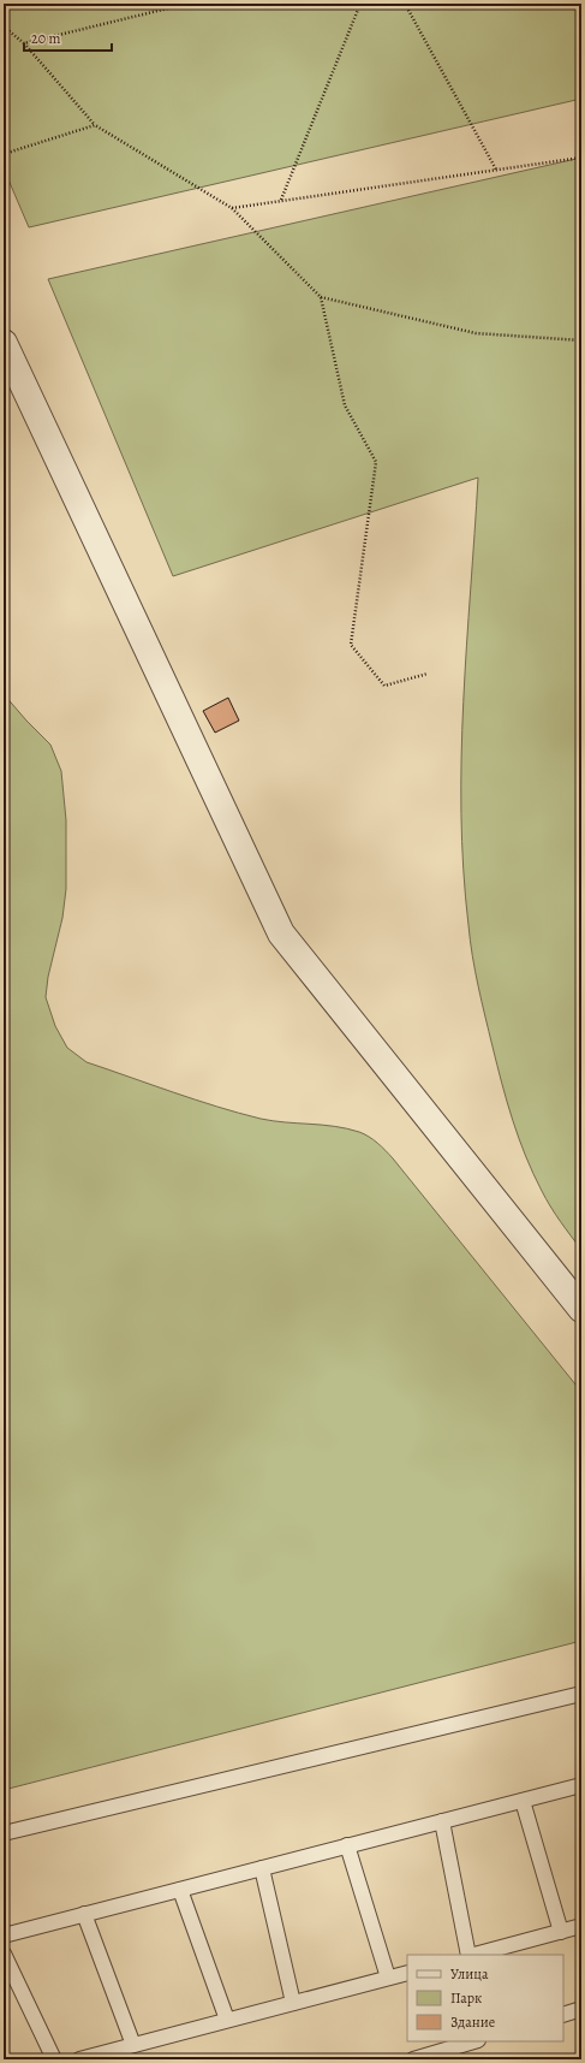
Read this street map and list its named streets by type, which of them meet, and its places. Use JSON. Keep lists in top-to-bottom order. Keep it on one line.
{"legend":["Улица","Парк","Здание"],"scale_bar":"20 m"}
